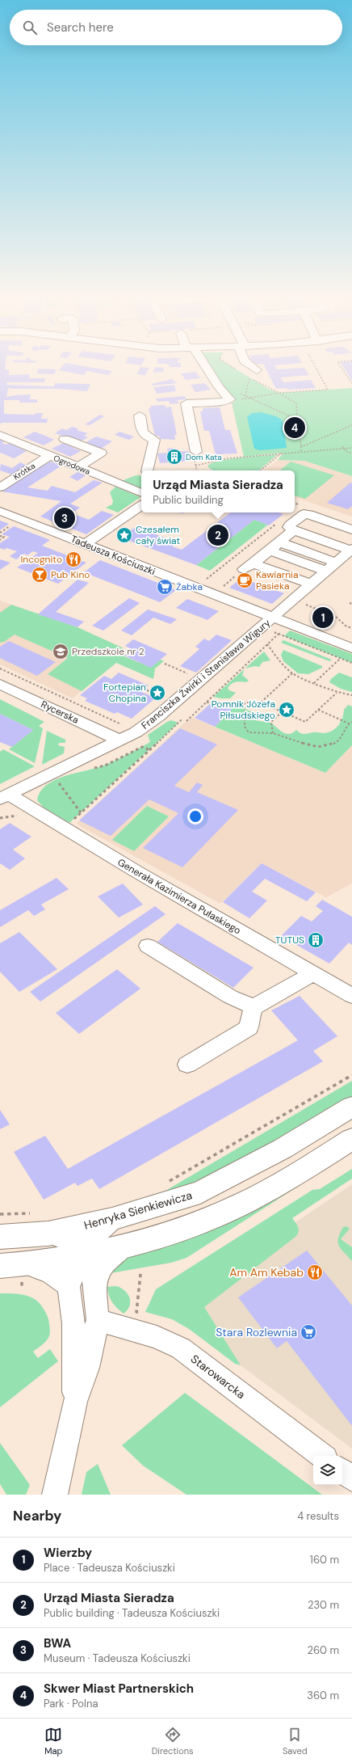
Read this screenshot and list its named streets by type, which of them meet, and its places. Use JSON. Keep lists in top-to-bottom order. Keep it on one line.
{"streets":{"main road":["Henryka Sienkiewicza"],"street":["Ogrodowa","Krótka","Tadeusza Kościuszki","Franciszka Żwirki i Stanisława Wigury","Rycerska","Generała Kazimierza Pułaskiego","Starowarcka"]},"crossings":[["Ogrodowa","Krótka"],["Tadeusza Kościuszki","Franciszka Żwirki i Stanisława Wigury"],["Franciszka Żwirki i Stanisława Wigury","Rycerska"],["Franciszka Żwirki i Stanisława Wigury","Generała Kazimierza Pułaskiego"]],"places":{"building":["Dom Kata","TUTUS"],"place":["Czesałem cały świat","Fortepian Chopina","Pomnik Józefa Piłsudskiego"],"restaurant":["Incognito","Am Am Kebab"],"bar":["Pub Kino"],"cafe":["Kawiarnia Pasieka"],"supermarket":["Żabka","Stara Rozlewnia"],"school or university":["Przedszkole nr 2"]},"page":{"search":"Search here","pins":["4","3","2","1"],"popup":["Urząd Miasta Sieradza","Public building"],"heading":["Nearby","4 results"],"list":[{"mark":"1","name":"Wierzby","note":"Place · Tadeusza Kościuszki","value":"160 m"},{"mark":"2","name":"Urząd Miasta Sieradza","note":"Public building · Tadeusza Kościuszki","value":"230 m"},{"mark":"3","name":"BWA","note":"Museum · Tadeusza Kościuszki","value":"260 m"},{"mark":"4","name":"Skwer Miast Partnerskich","note":"Park · Polna","value":"360 m"}],"nav":["Map","Directions","Saved"]}}
